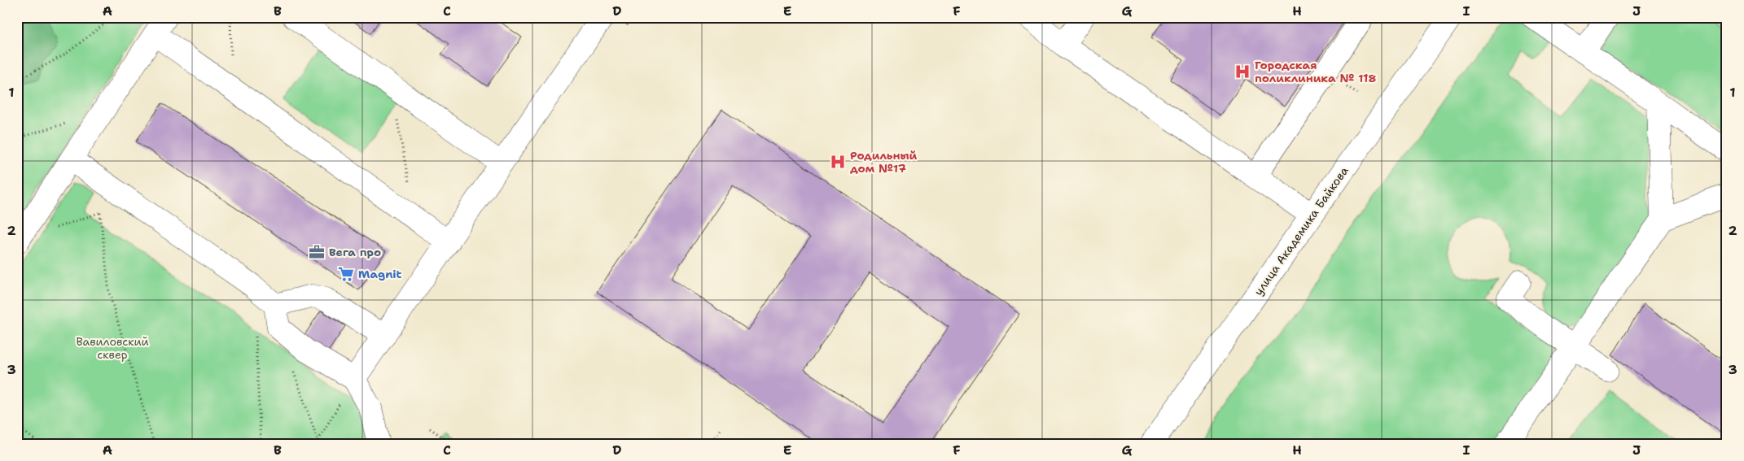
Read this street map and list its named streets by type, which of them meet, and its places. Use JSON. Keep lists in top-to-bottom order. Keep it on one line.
{"streets":{"street":["улица Академика Байкова"]},"parks":["Вавиловский сквер"],"places":{"hospital":["Городская поликлиника № 118","Родильный дом №17"],"office":["Вега про"],"supermarket":["Magnit"]},"grid":{"columns":["A","B","C","D","E","F","G","H","I","J"],"rows":["1","2","3"]}}
